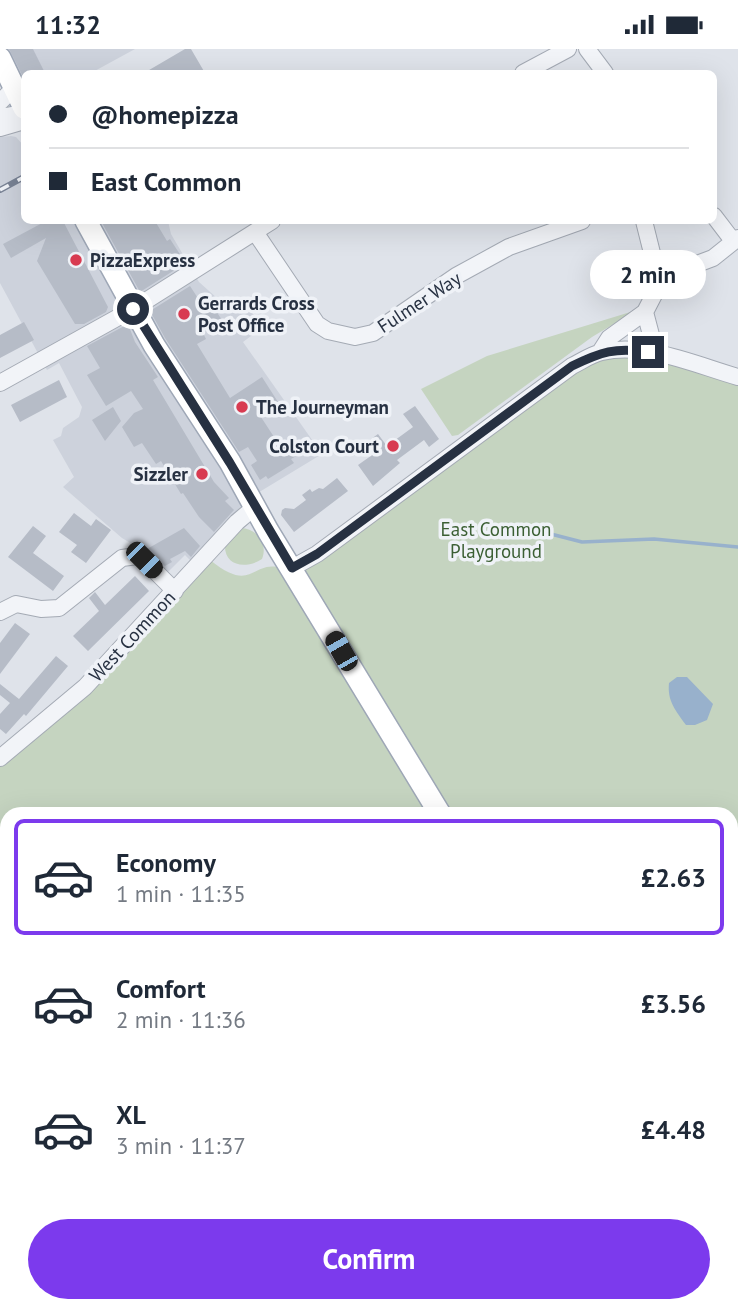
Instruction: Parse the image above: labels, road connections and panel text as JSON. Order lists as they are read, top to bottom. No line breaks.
{"streets":{"street":["Fulmer Way","West Common"]},"parks":["East Common Playground"],"places":["PizzaExpress","Gerrards Cross Post Office","The Journeyman","Colston Court","Sizzler"],"page":{"status":"11:32","banner":["@homepizza","East Common"],"bubble":"2 min","list":[{"name":"Economy","note":"1 min · 11:35","value":"£2.63"},{"name":"Comfort","note":"2 min · 11:36","value":"£3.56"},{"name":"XL","note":"3 min · 11:37","value":"£4.48"}],"buttons":"Confirm"}}
